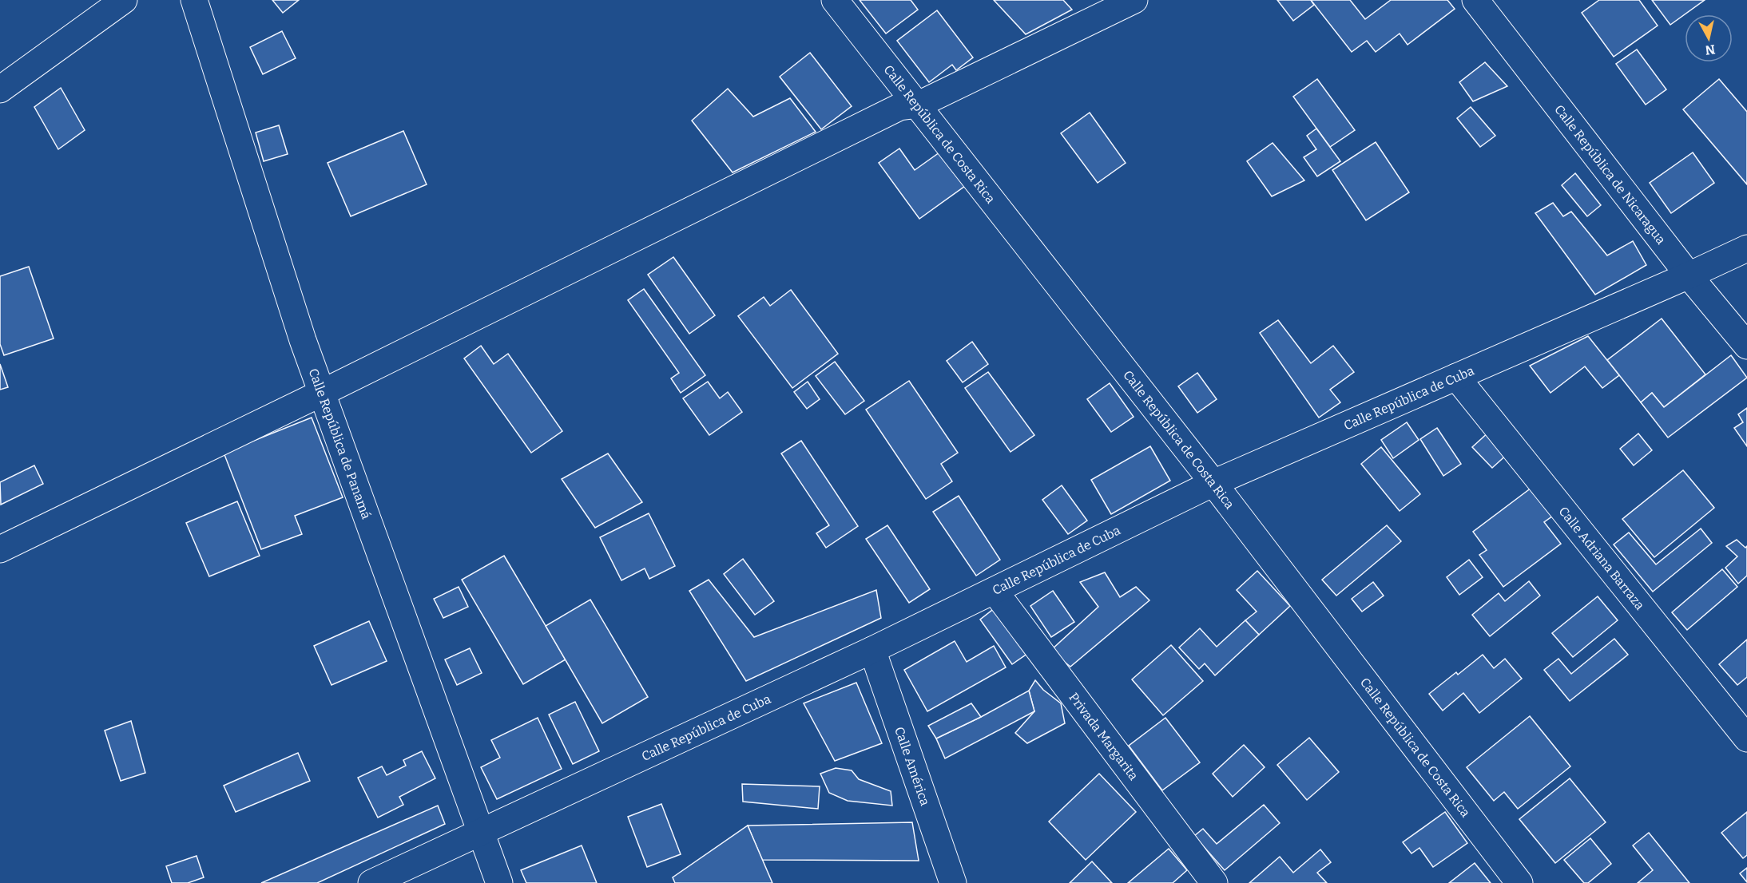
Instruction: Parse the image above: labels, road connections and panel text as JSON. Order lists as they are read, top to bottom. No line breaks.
{"streets":{"street":["Calle República de Costa Rica","Calle República de Nicaragua","Calle República de Cuba","Calle República de Panamá","Calle Adriana Barraza","Privada Margarita","Calle América"]},"crossings":[["Calle República de Costa Rica","Calle República de Cuba"],["Calle República de Nicaragua","Calle República de Cuba"],["Calle República de Cuba","Calle República de Panamá"],["Calle República de Cuba","Calle Adriana Barraza"],["Calle República de Cuba","Privada Margarita"],["Calle República de Cuba","Calle América"]],"north":"bottom"}
